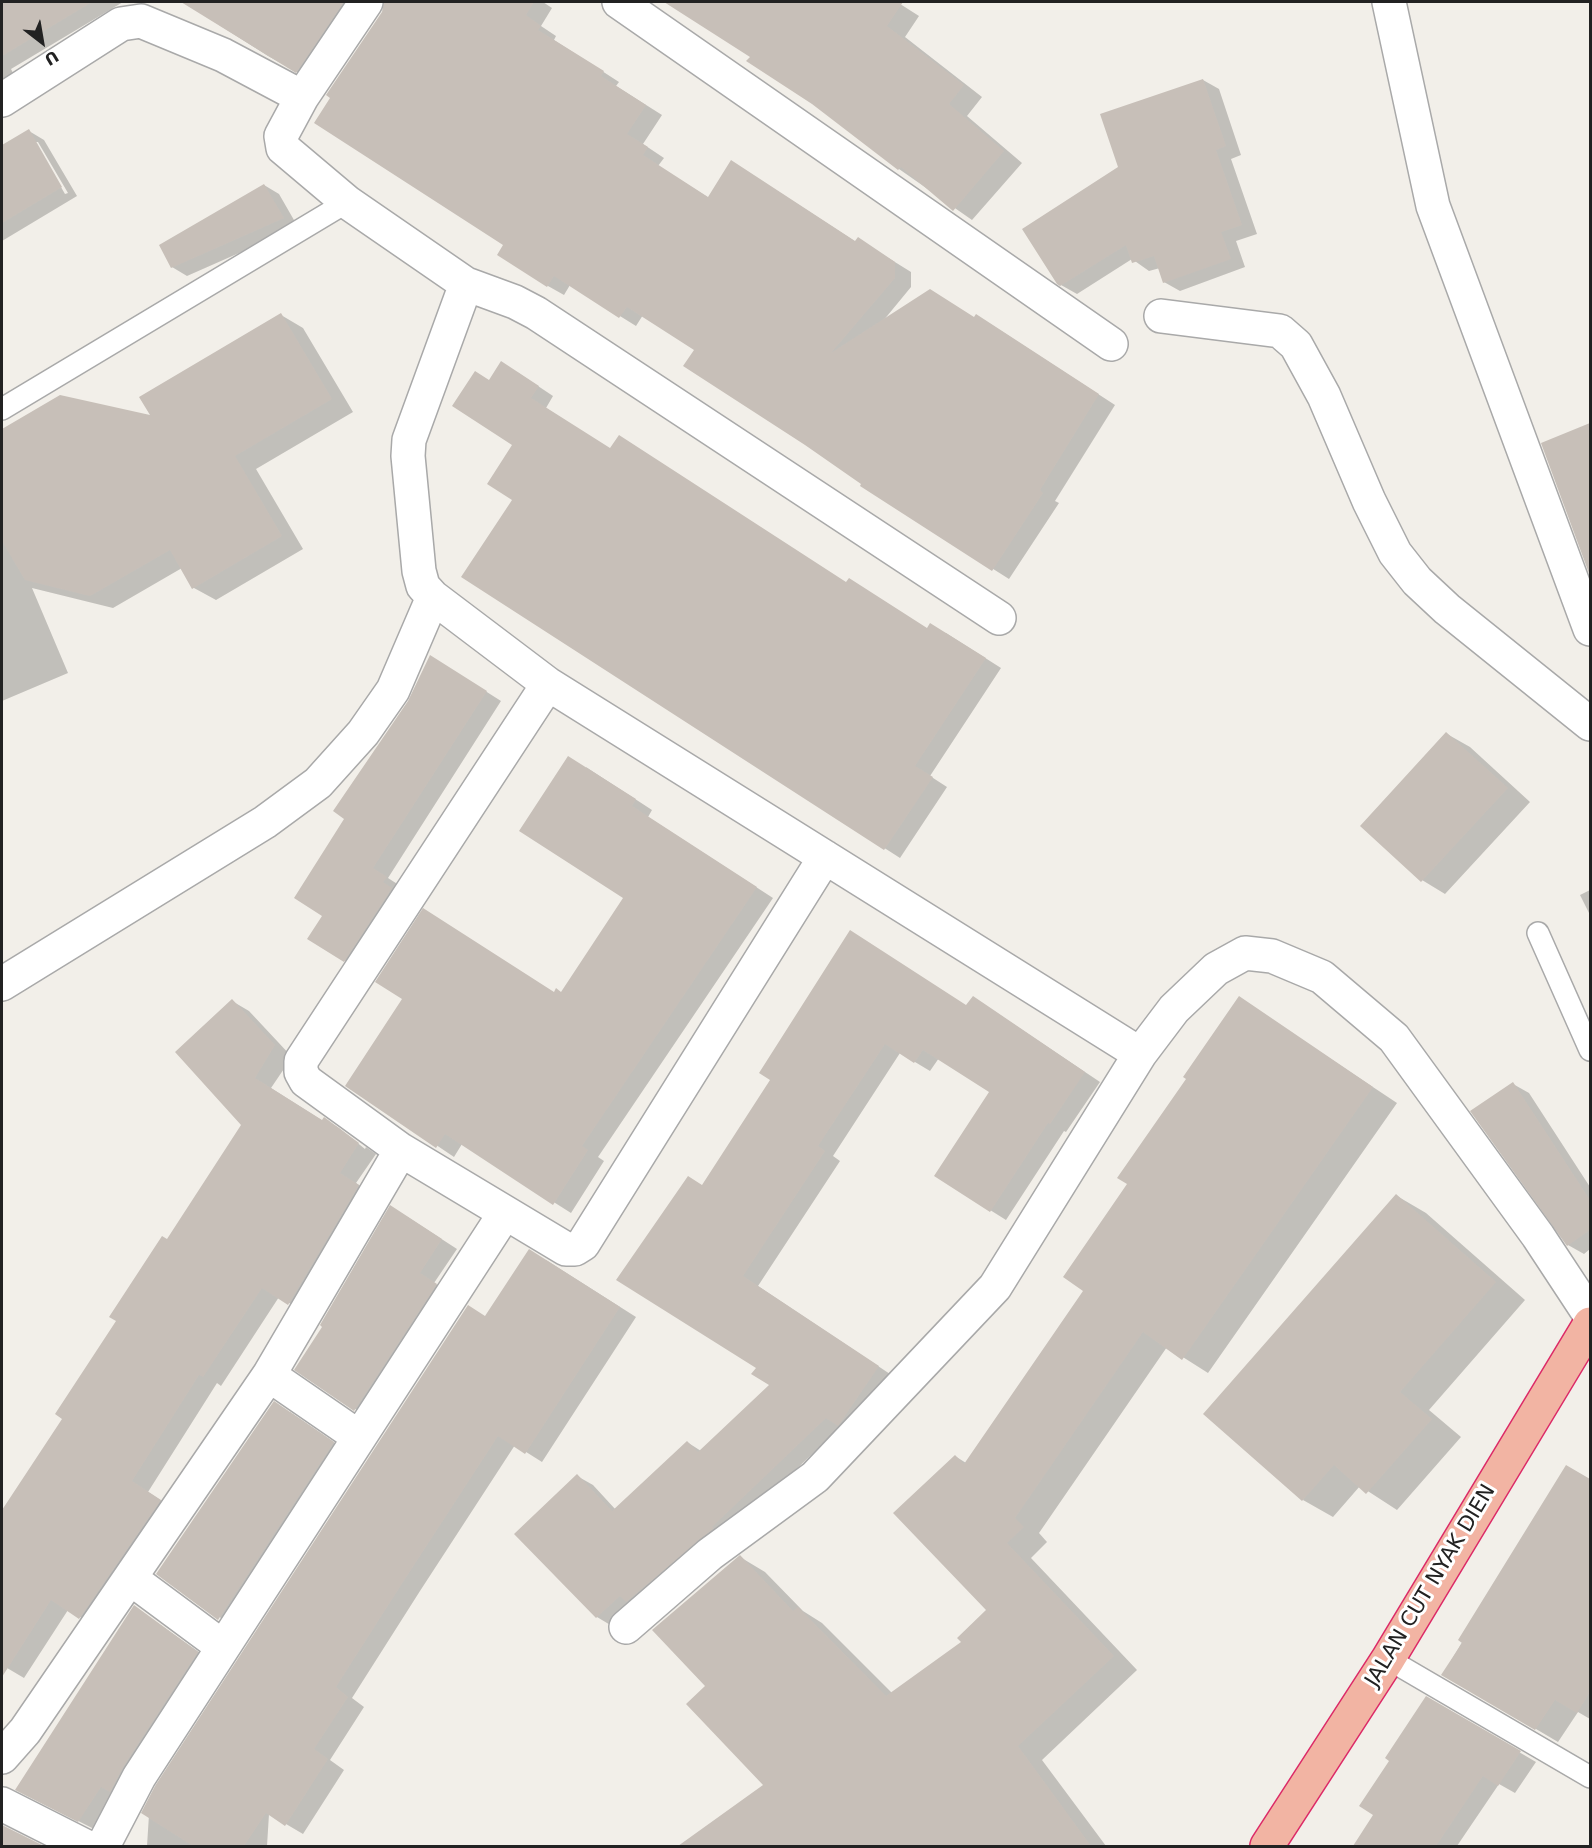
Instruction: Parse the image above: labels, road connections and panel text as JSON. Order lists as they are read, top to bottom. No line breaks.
{"streets":{"highway":["JALAN CUT NYAK DIEN"]},"north":"bottom right"}
